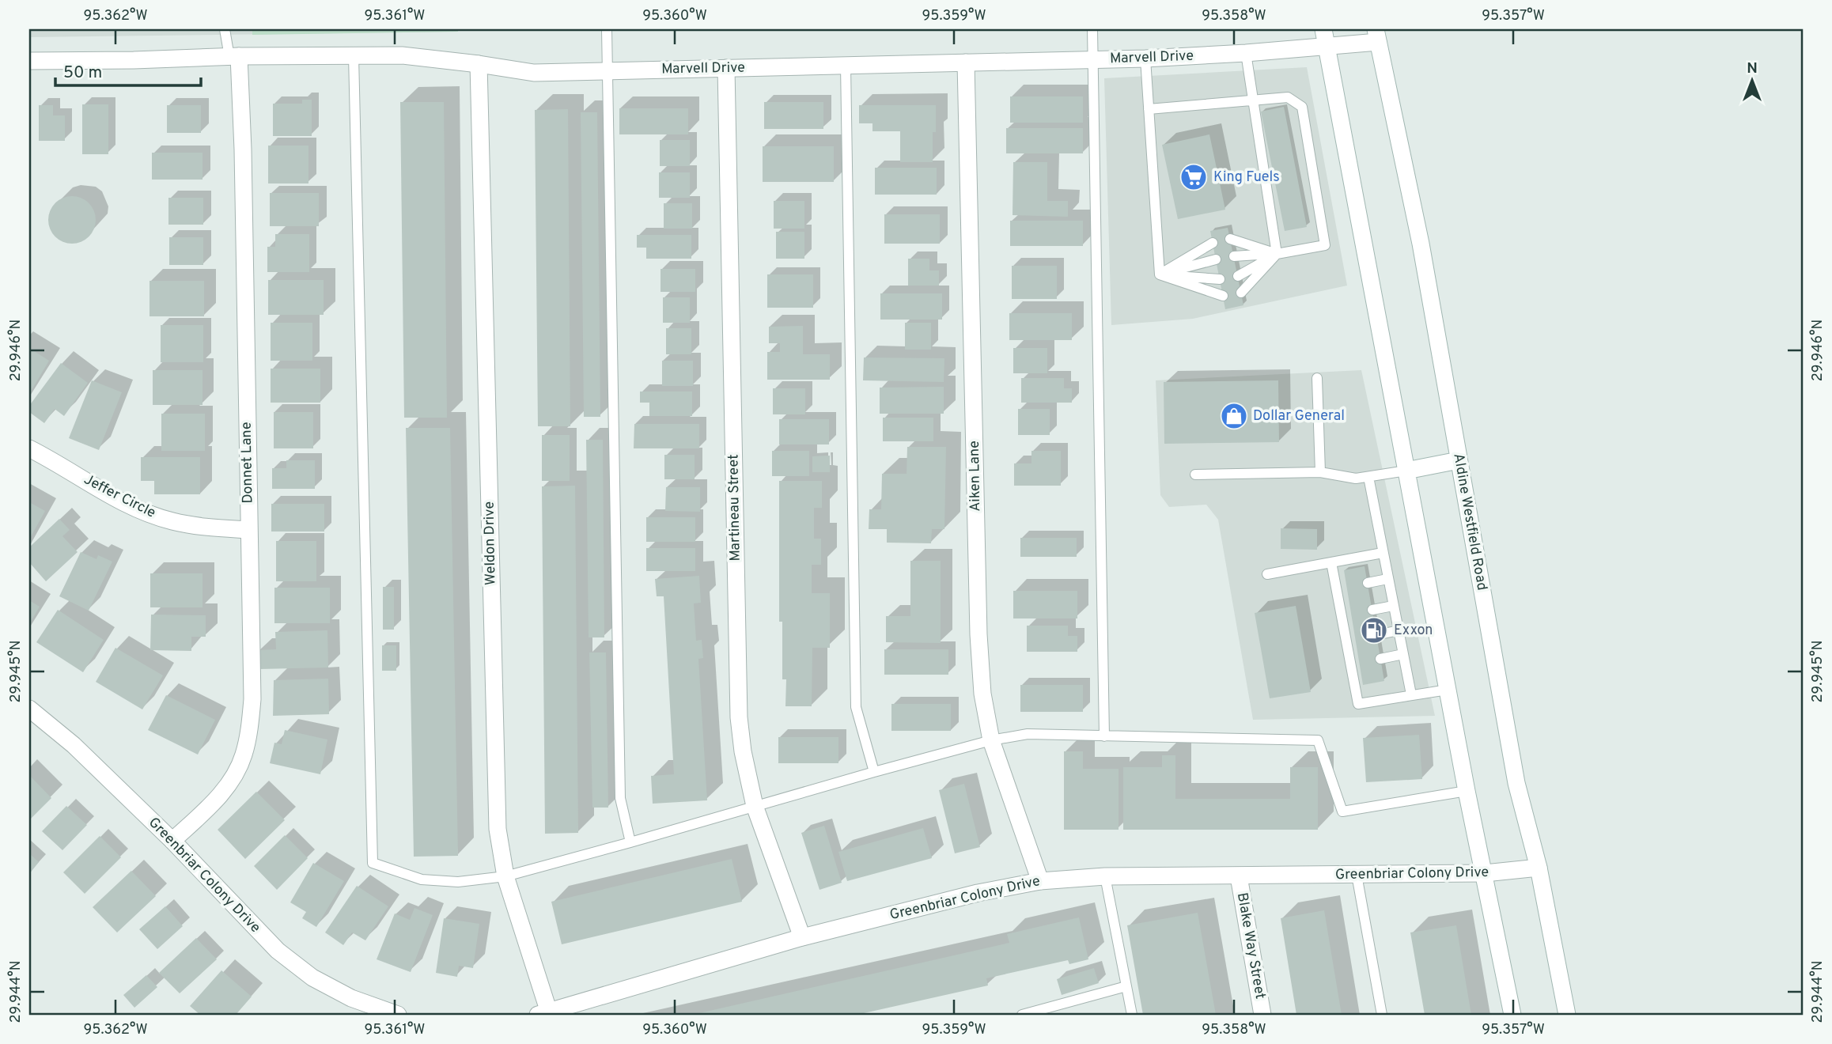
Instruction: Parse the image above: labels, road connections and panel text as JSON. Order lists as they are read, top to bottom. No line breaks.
{"streets":{"street":["Marvell Drive","Donnet Lane","Aiken Lane","Jeffer Circle","Martineau Street","Aldine Westfield Road","Weldon Drive","Greenbriar Colony Drive","Blake Way Street"]},"crossings":[["Marvell Drive","Donnet Lane"],["Marvell Drive","Aiken Lane"],["Marvell Drive","Martineau Street"],["Marvell Drive","Aldine Westfield Road"],["Marvell Drive","Weldon Drive"],["Donnet Lane","Jeffer Circle"],["Donnet Lane","Greenbriar Colony Drive"],["Aiken Lane","Greenbriar Colony Drive"],["Martineau Street","Greenbriar Colony Drive"],["Aldine Westfield Road","Greenbriar Colony Drive"],["Weldon Drive","Greenbriar Colony Drive"],["Greenbriar Colony Drive","Blake Way Street"]],"places":{"supermarket":["King Fuels"],"shop":["Dollar General"],"fuel station":["Exxon"]},"scale_bar":"50 m","north":"top","coordinates":["95.362°W","95.361°W","95.360°W","95.359°W","95.358°W","95.357°W","29.946°N","29.945°N","29.944°N"]}
